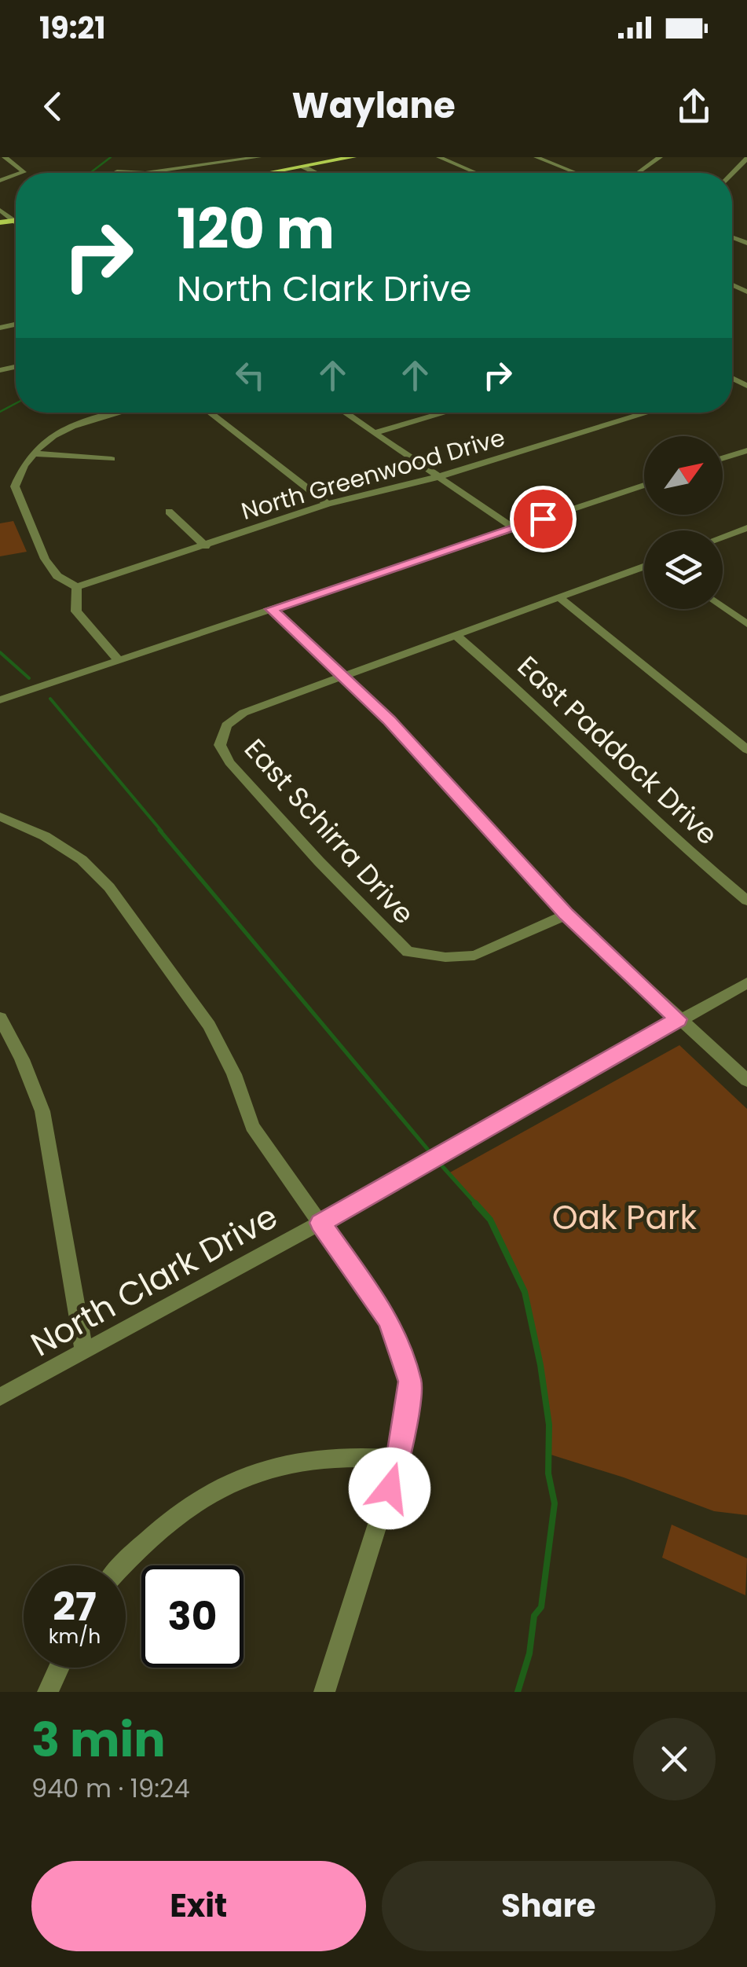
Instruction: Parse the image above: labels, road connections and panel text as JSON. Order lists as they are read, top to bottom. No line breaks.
{"streets":{"street":["North Greenwood Drive","East Paddock Drive","East Schirra Drive","North Clark Drive"]},"parks":["Oak Park"],"north":"top right","page":{"status":"19:21","header":"Waylane","turn":["120 m","North Clark Drive"],"speed":"27 km/h","limit":"30","heading":["3 min","940 m · 19:24"],"buttons":["Exit","Share"]}}
